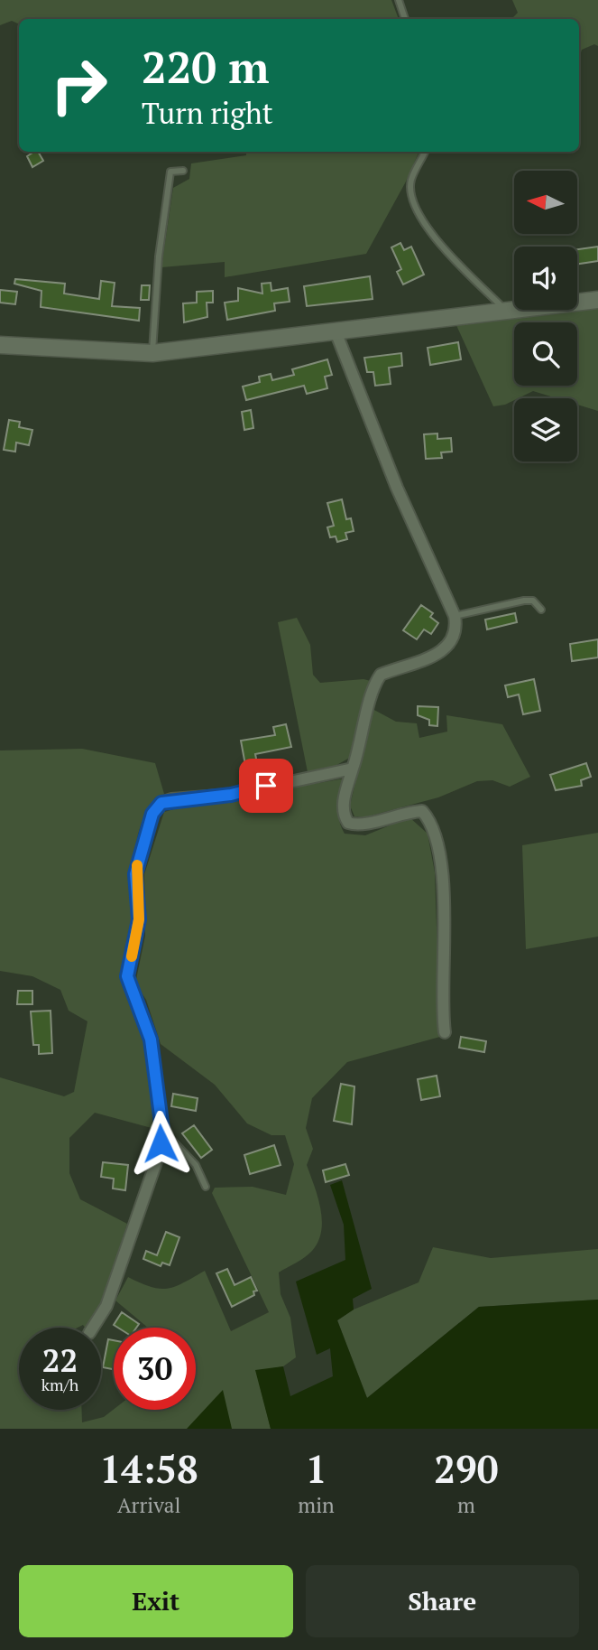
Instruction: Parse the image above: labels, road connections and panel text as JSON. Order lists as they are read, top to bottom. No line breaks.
{"north":"left","page":{"turn":["220 m","Turn right"],"speed":"22 km/h","limit":"30","eta":["14:58","Arrival","1","min","290","m"],"buttons":["Exit","Share"]}}
